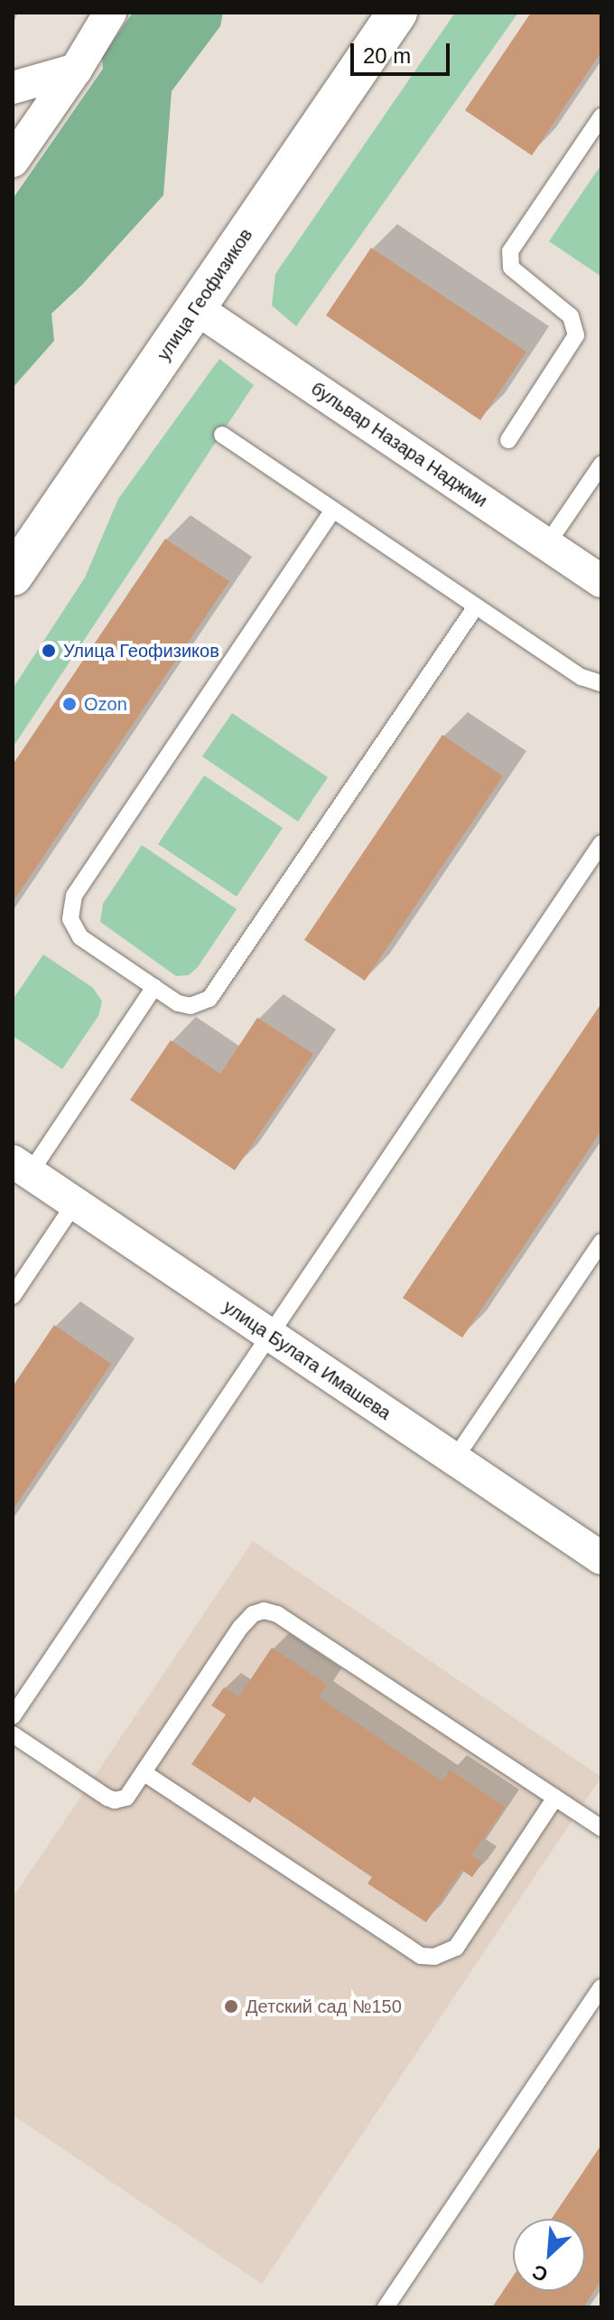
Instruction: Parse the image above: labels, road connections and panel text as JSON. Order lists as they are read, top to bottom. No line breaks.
{"streets":{"street":["улица Геофизиков","бульвар Назара Наджми","улица Булата Имашева"]},"crossings":[["улица Геофизиков","бульвар Назара Наджми"]],"places":["Улица Геофизиков","Ozon","Детский сад №150"],"scale_bar":"20 m","north":"bottom left"}
